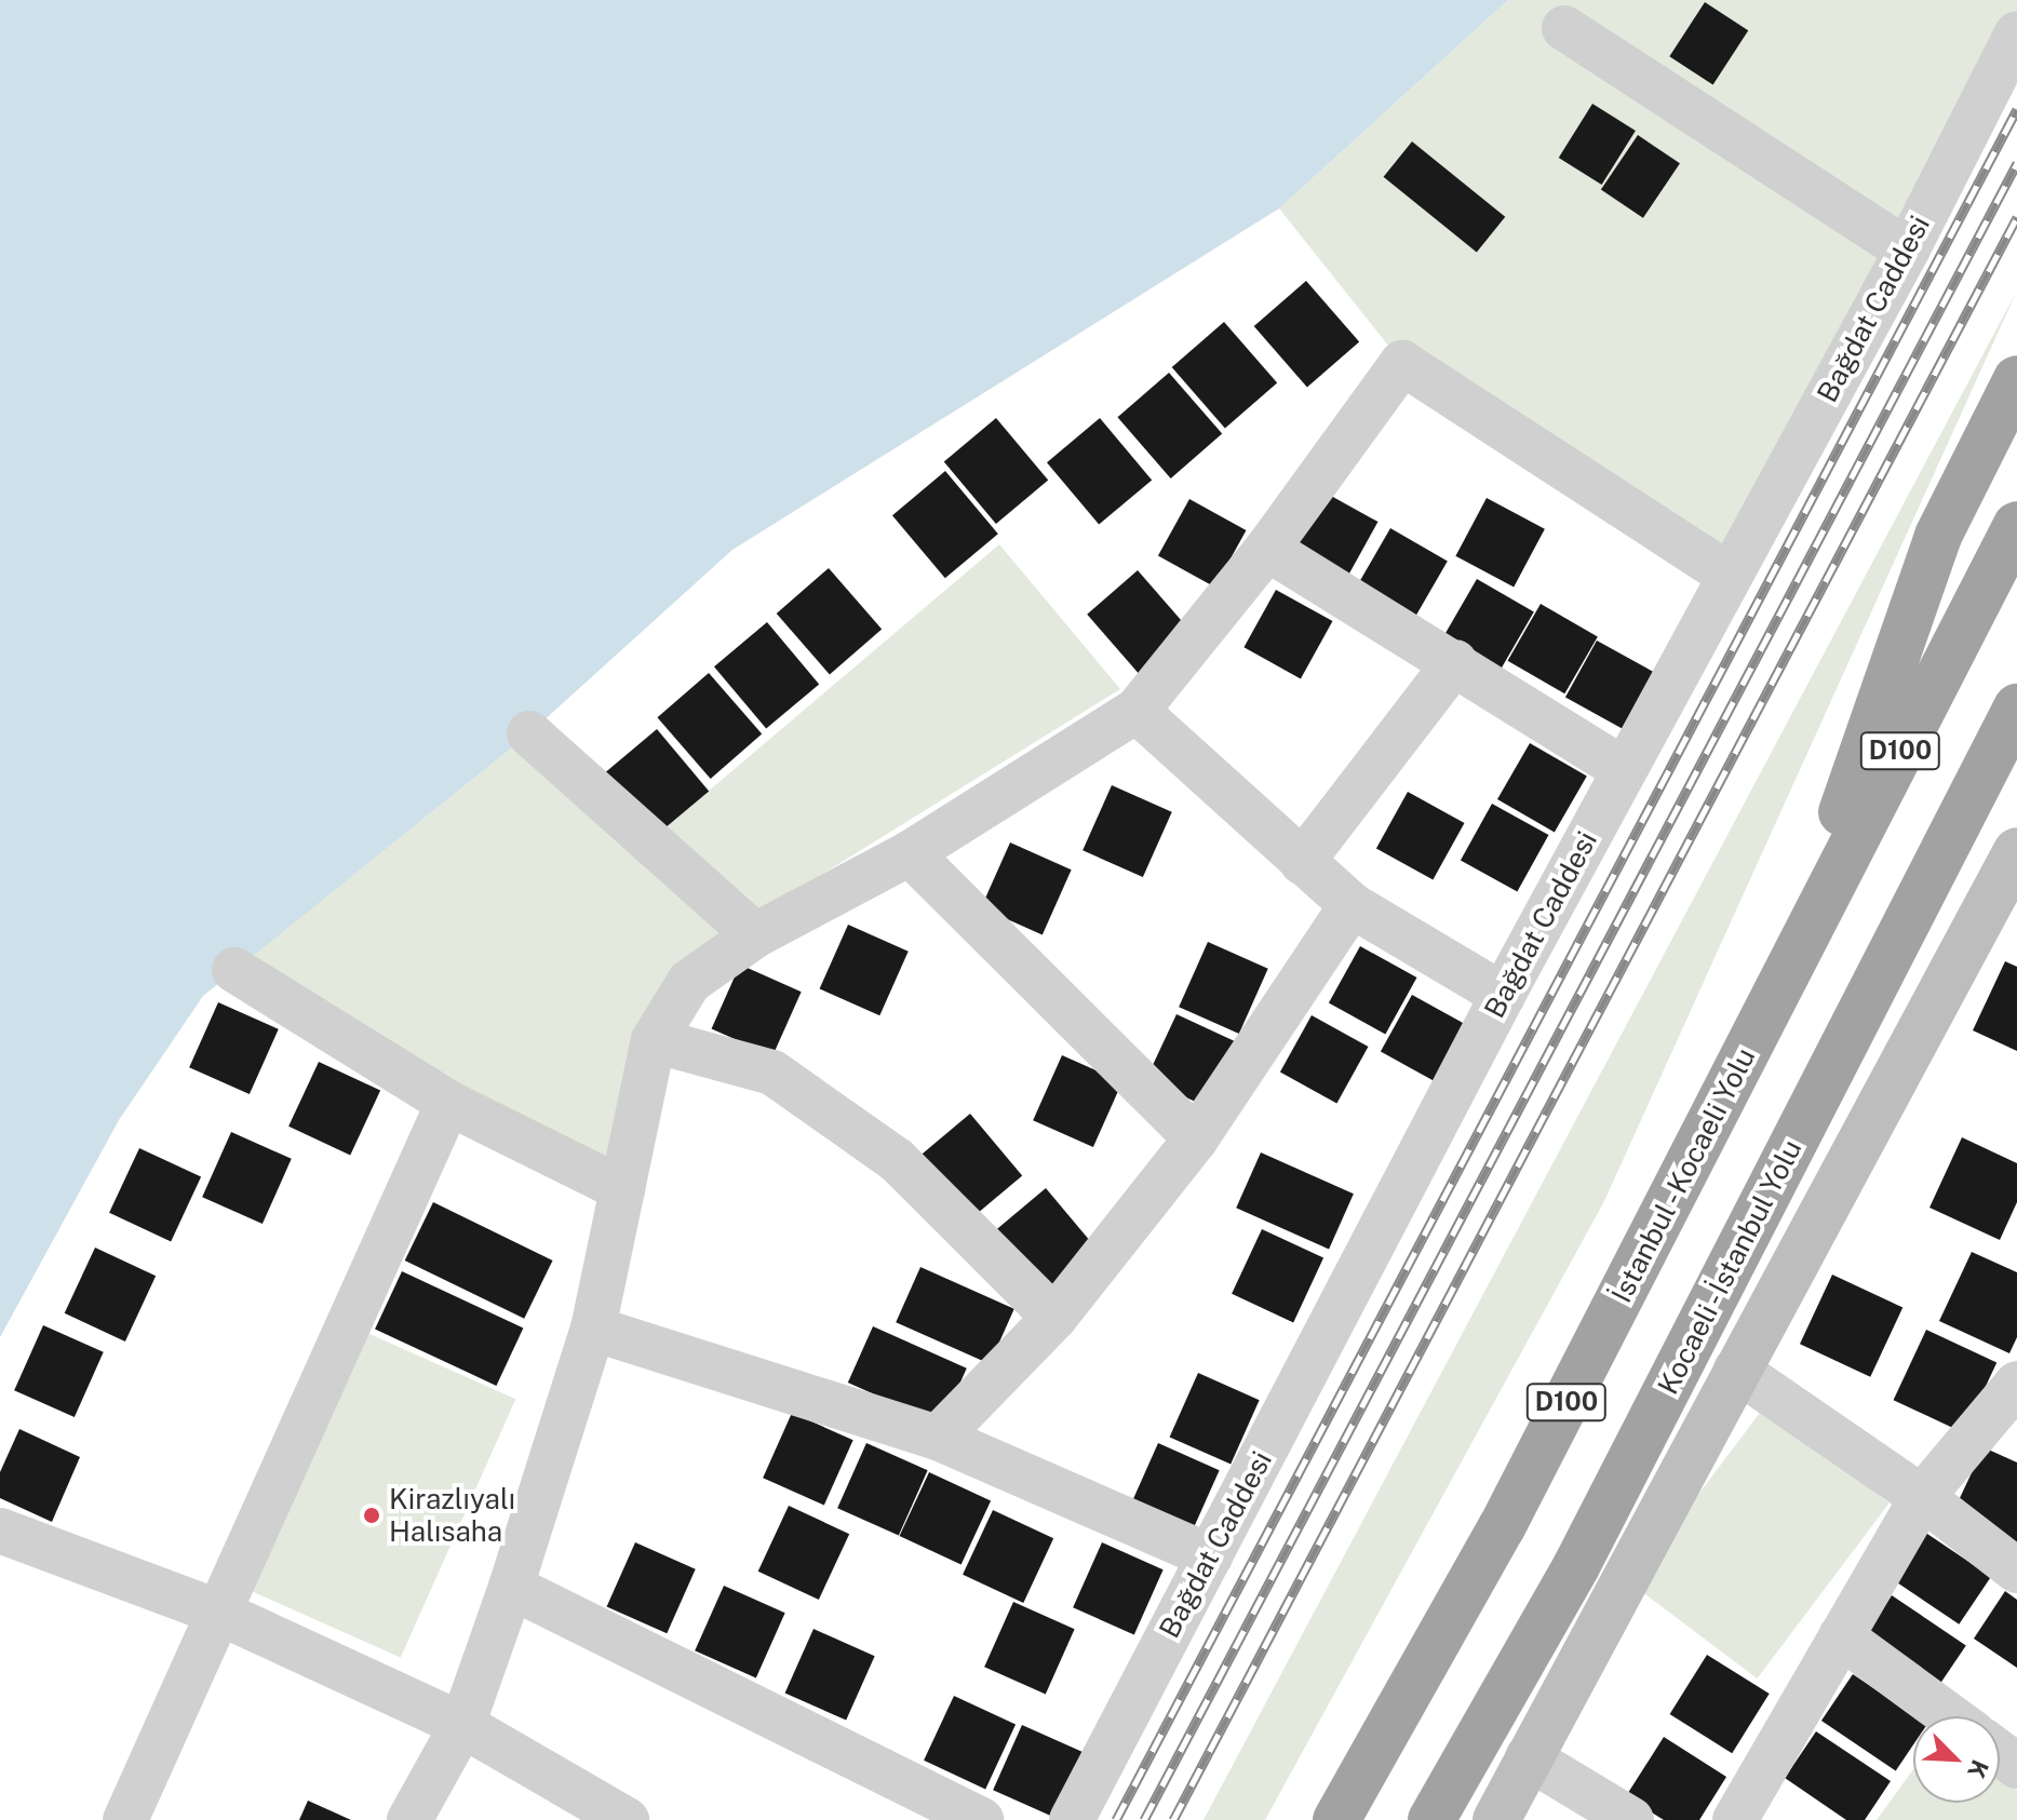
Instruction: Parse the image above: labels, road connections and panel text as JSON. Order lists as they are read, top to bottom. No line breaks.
{"streets":{"highway":["D100","İstanbul - Kocaeli Yolu","Kocaeli - İstanbul Yolu"],"street":["Bağdat Caddesi"]},"places":["Kirazlıyalı Halısaha"],"north":"bottom right"}
